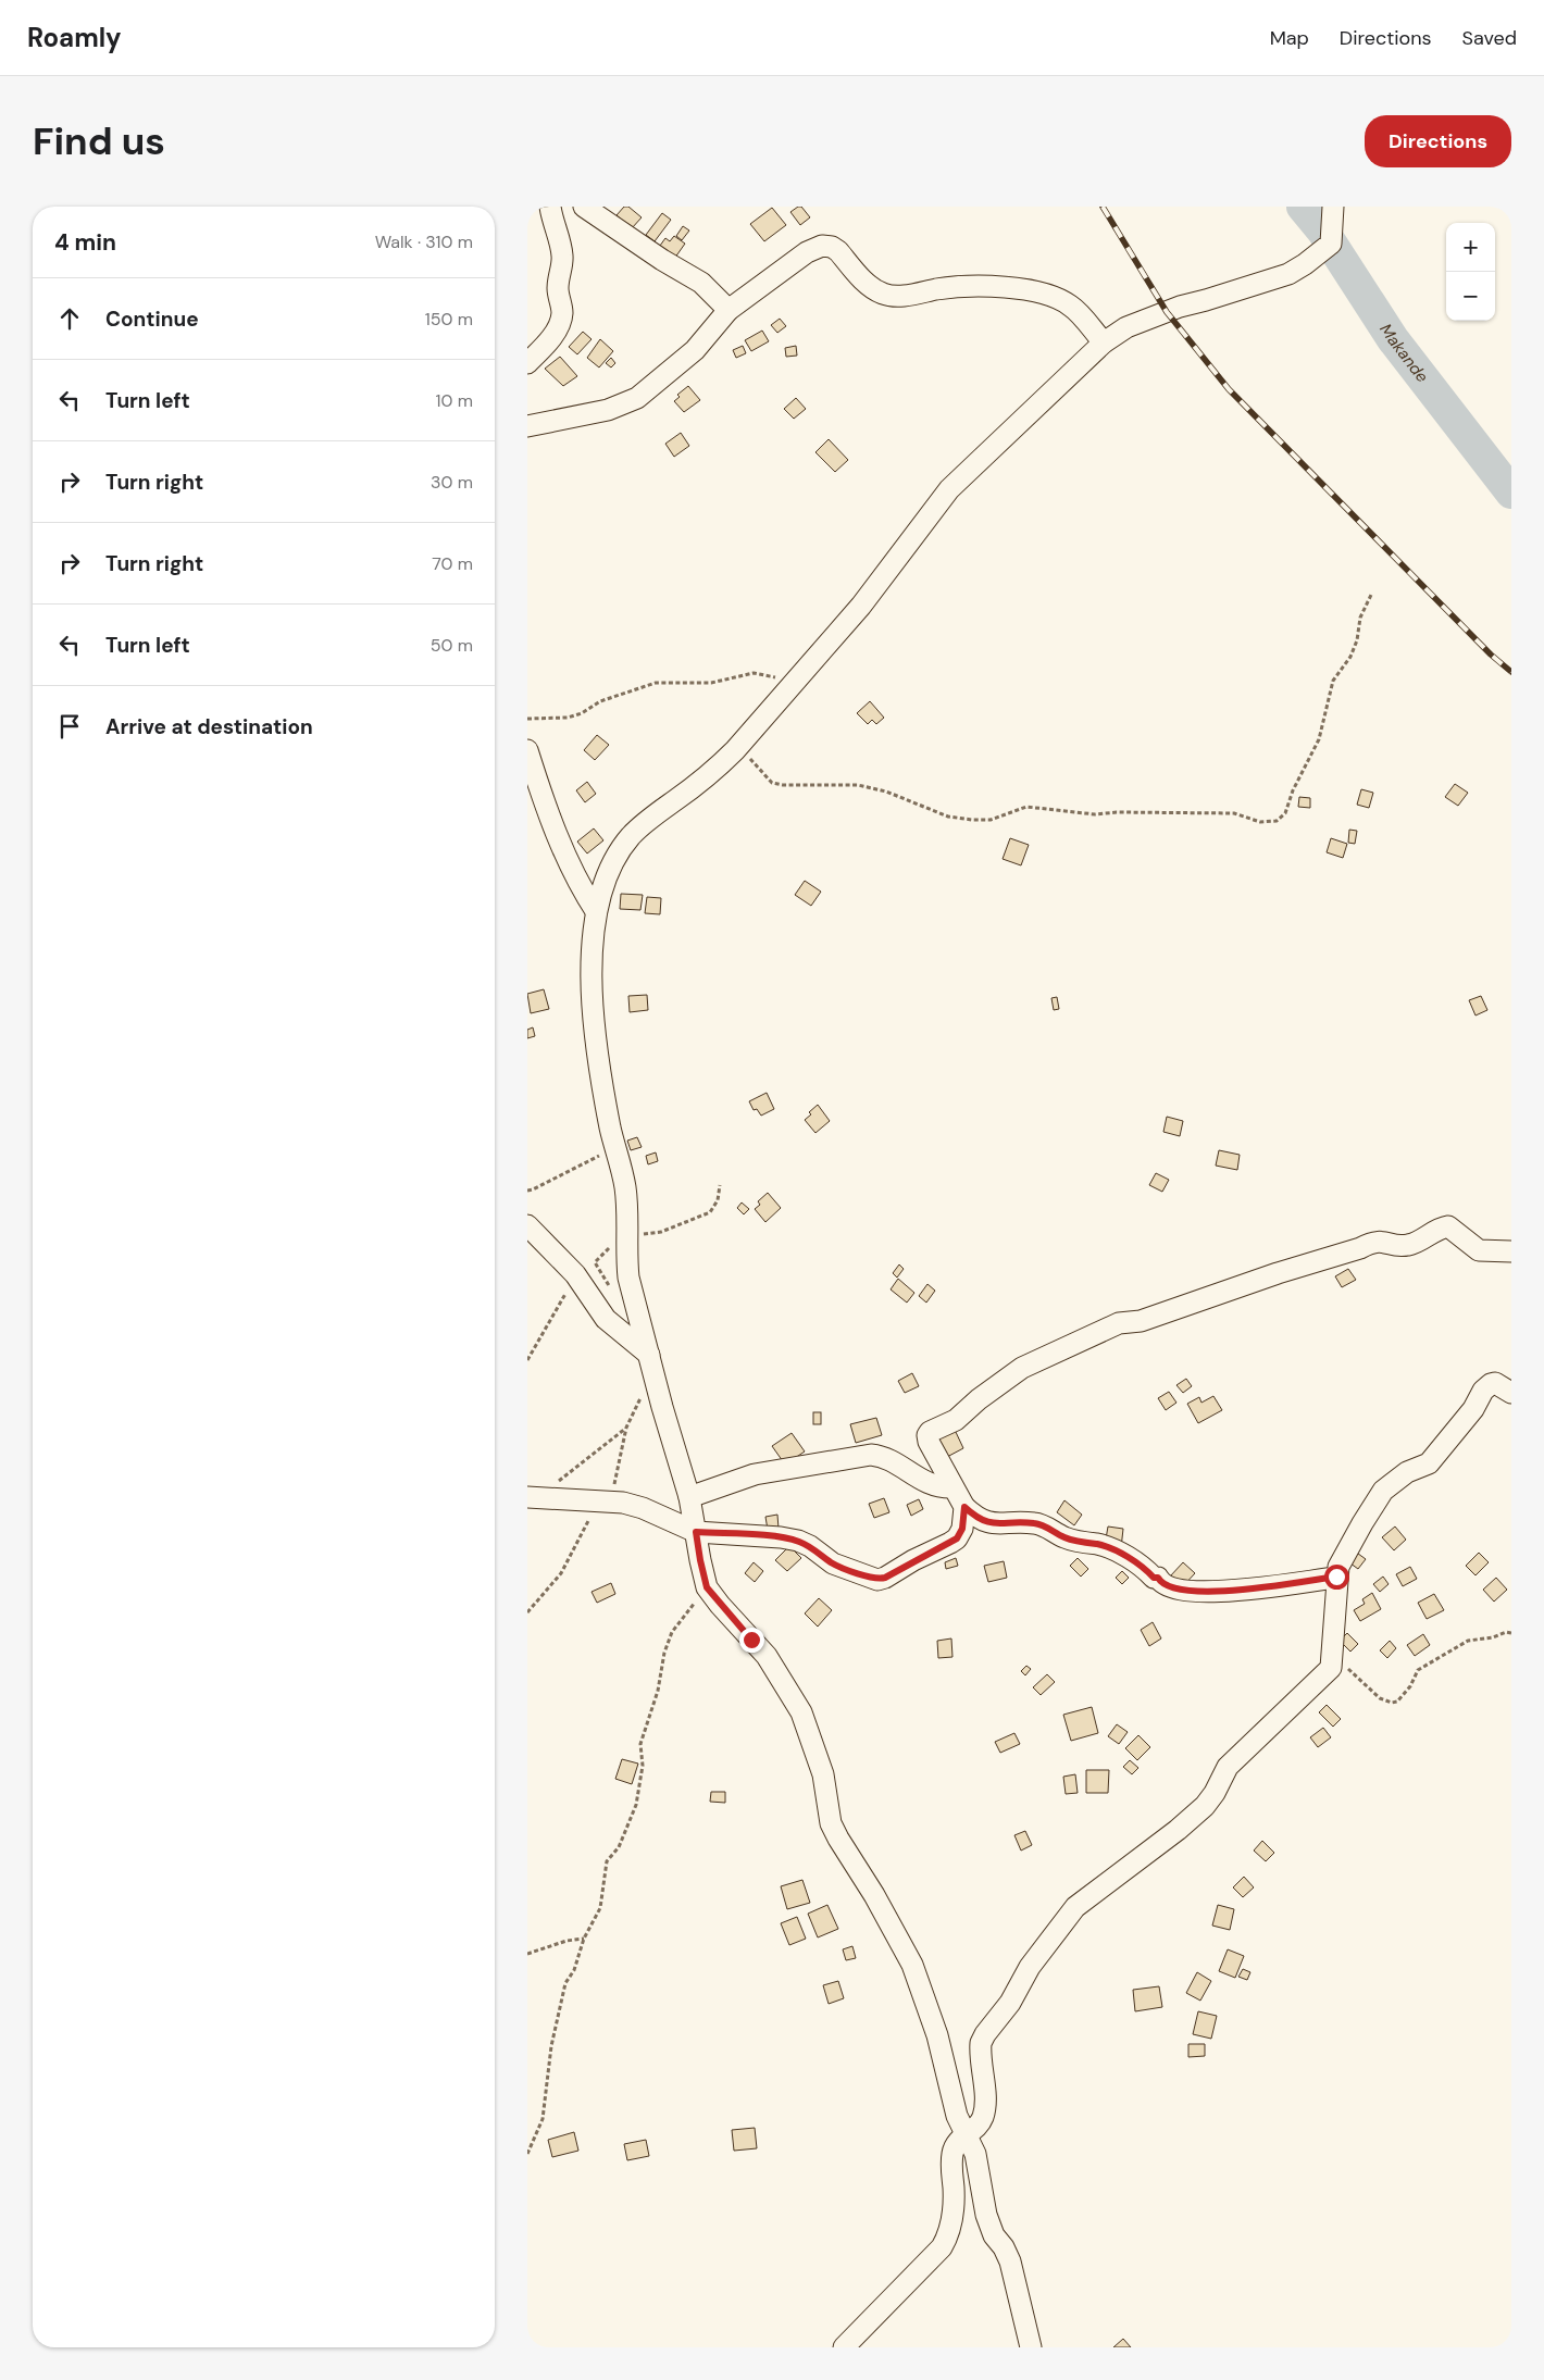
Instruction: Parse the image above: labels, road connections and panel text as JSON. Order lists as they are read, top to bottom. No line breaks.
{"water":["Makande"],"page":{"header":"Roamly","nav":["Map","Directions","Saved"],"buttons":"Directions","title":"Find us","heading":["4 min","Walk · 310 m"],"map_buttons":["+","−"],"list":[["Continue","150 m"],["Turn left","10 m"],["Turn right","30 m"],["Turn right","70 m"],["Turn left","50 m"],"Arrive at destination"]}}
